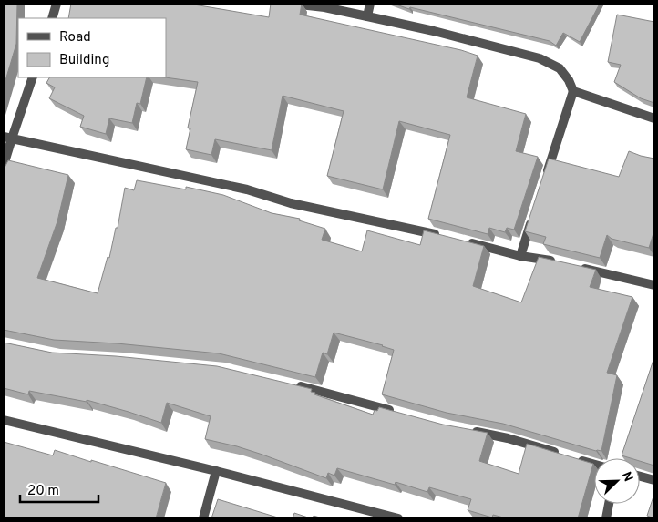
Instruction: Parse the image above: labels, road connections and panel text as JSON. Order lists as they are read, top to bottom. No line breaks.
{"legend":["Road","Building"],"scale_bar":"20 m","north":"top right"}
